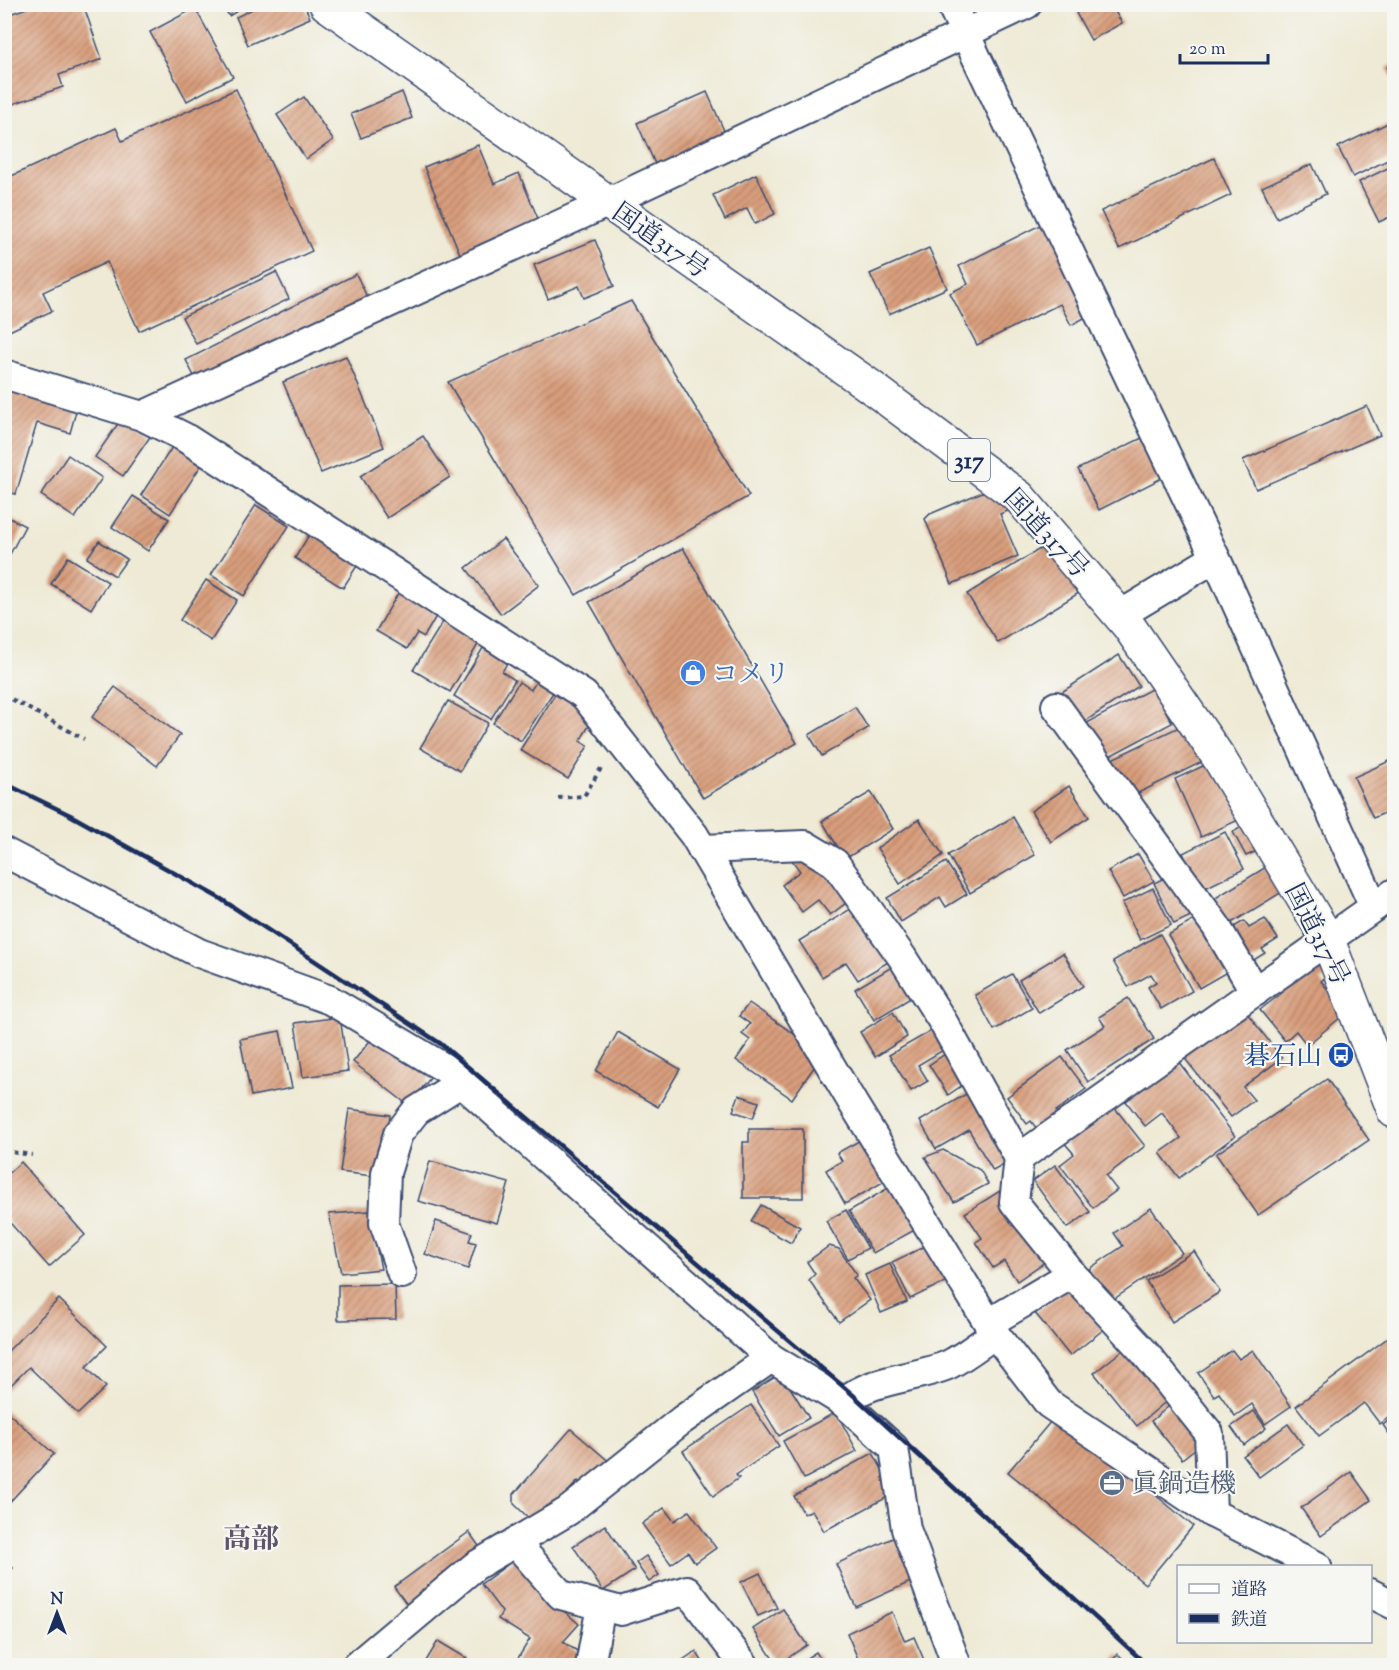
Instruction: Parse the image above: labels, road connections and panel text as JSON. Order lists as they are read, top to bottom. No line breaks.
{"streets":{"highway":["国道317号","317"]},"districts":["高部"],"places":{"shop":["コメリ"],"bus stop":["碁石山"],"office":["眞鍋造機"]},"legend":["道路","鉄道"],"scale_bar":"20 m","north":"top"}
